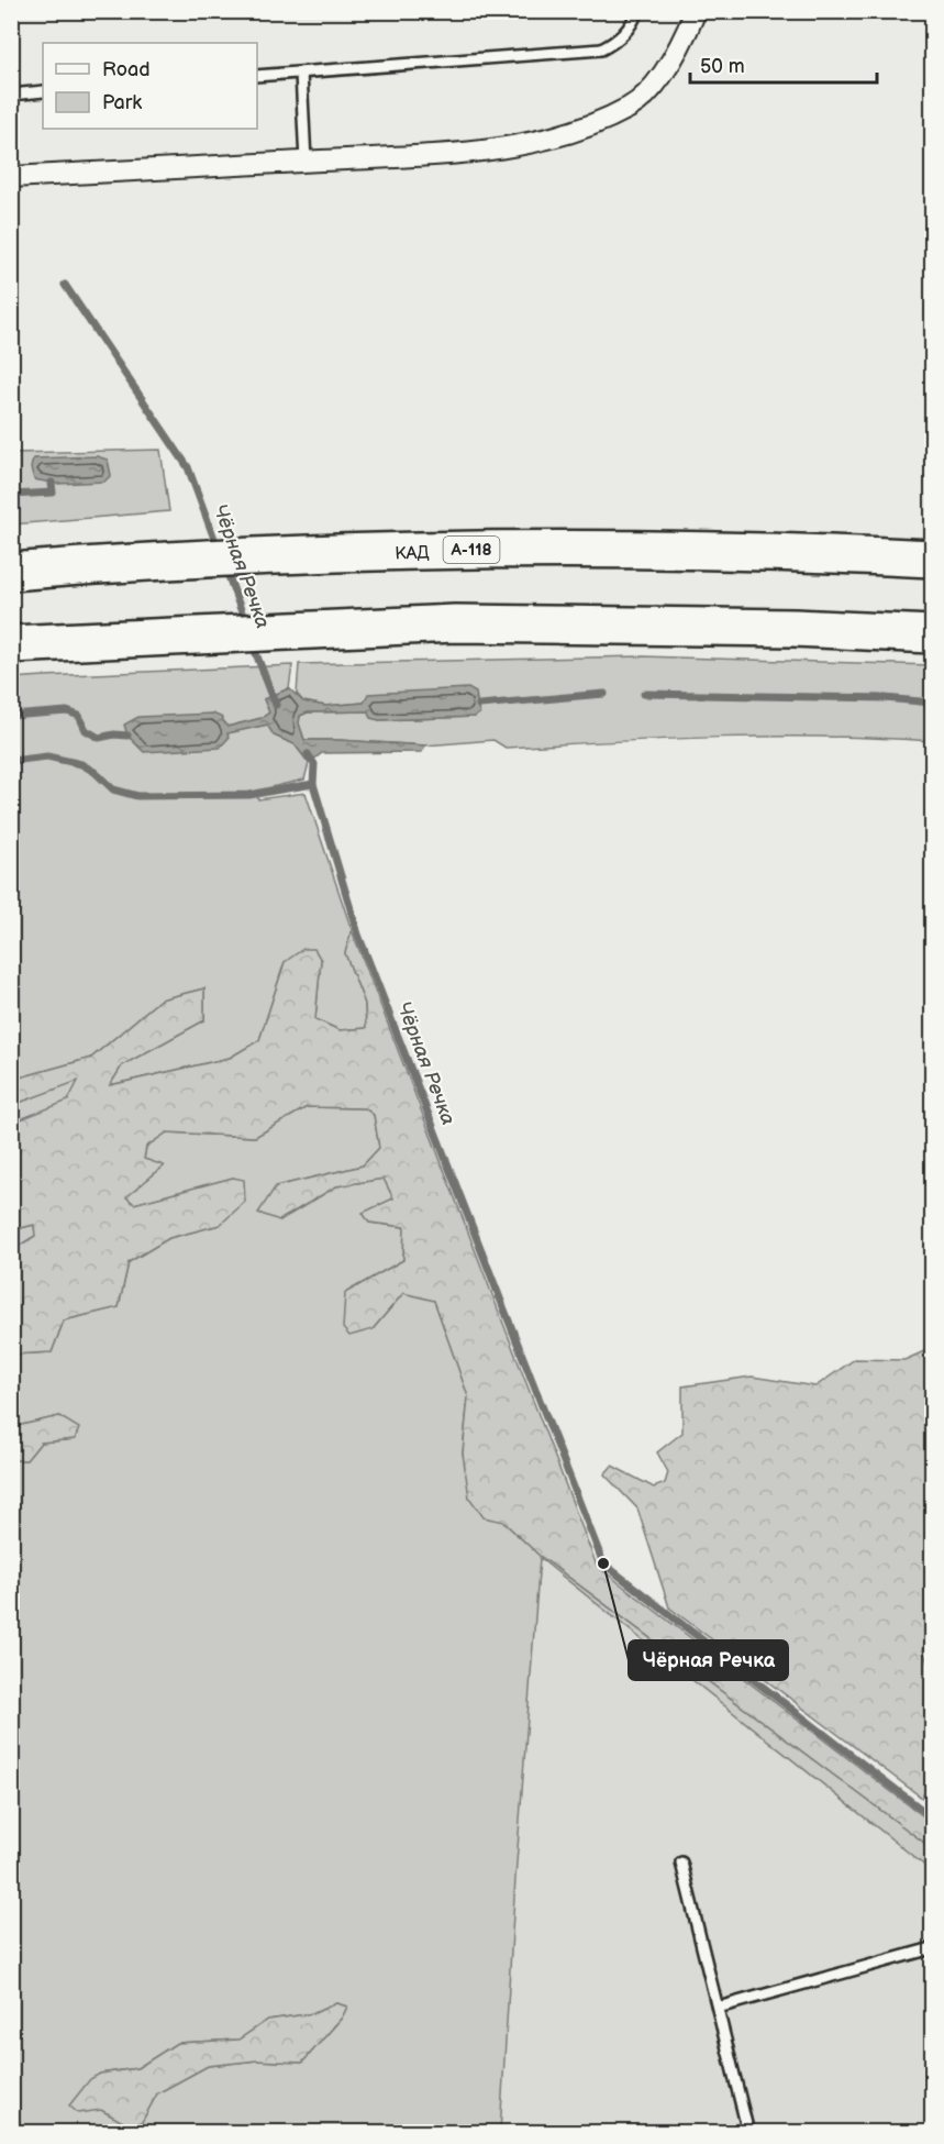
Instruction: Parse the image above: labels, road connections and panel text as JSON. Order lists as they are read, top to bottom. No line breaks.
{"streets":{"highway":["А-118","КАД"]},"water":["Чёрная Речка"],"places":["Чёрная Речка"],"legend":["Road","Park"],"scale_bar":"50 m"}
